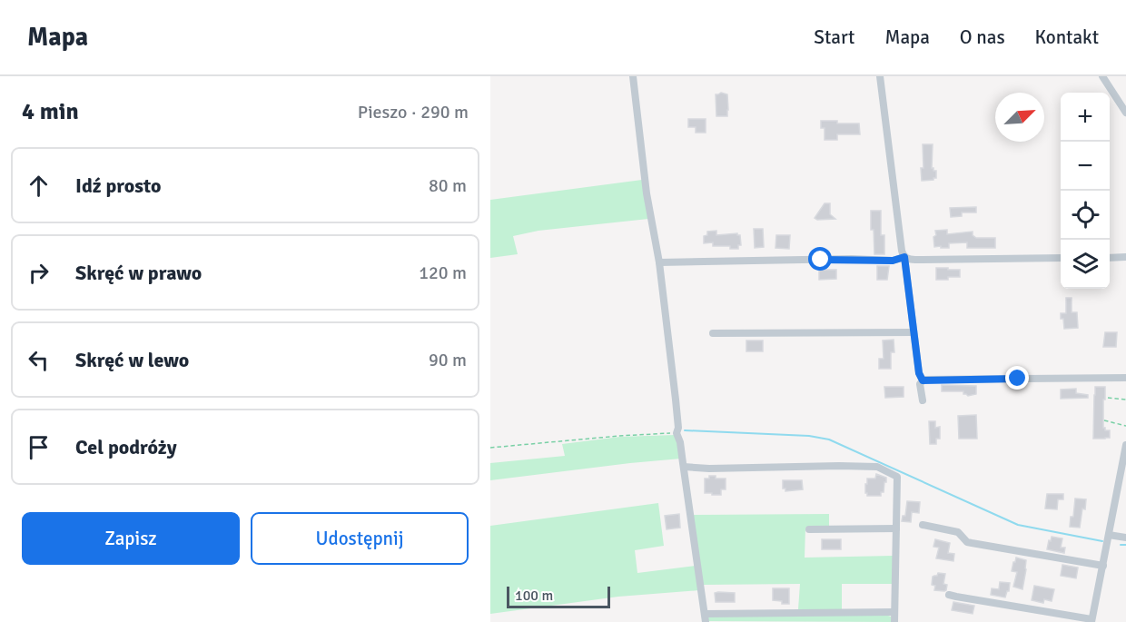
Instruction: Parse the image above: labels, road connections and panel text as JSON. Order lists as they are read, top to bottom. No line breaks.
{"scale_bar":"100 m","north":"top right","page":{"header":"Mapa","nav":["Start","Mapa","O nas","Kontakt"],"heading":["4 min","Pieszo · 290 m"],"map_buttons":["+","−"],"list":[["Idź prosto","80 m"],["Skręć w prawo","120 m"],["Skręć w lewo","90 m"],"Cel podróży"],"buttons":["Zapisz","Udostępnij"],"scale":"100 m"}}
